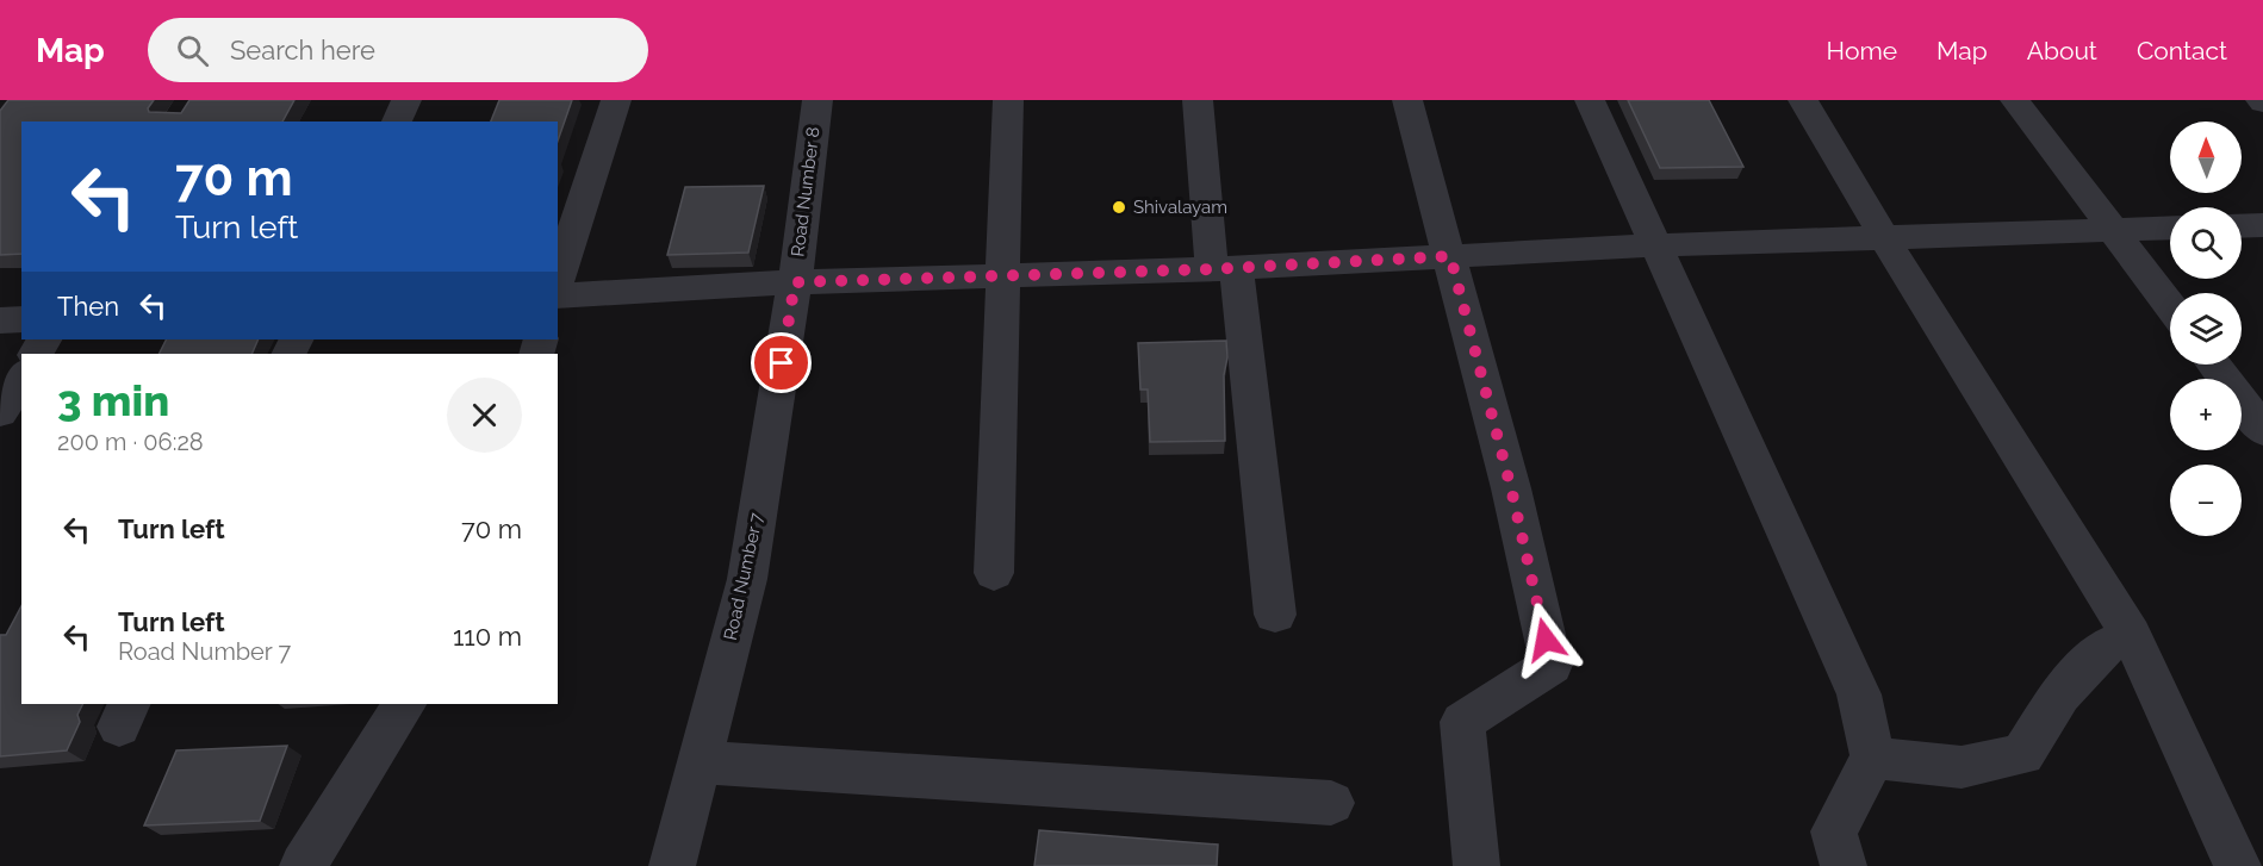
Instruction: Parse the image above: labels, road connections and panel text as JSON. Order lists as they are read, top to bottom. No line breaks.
{"streets":{"street":["Road Number 8","Road Number 7"]},"crossings":[["Road Number 8","Road Number 7"]],"places":["Shivalayam"],"north":"top","page":{"header":"Map","search":"Search here","nav":["Home","Map","About","Contact"],"map_buttons":["+","−"],"turn":["70 m","Turn left"],"then":"Then","heading":["3 min","200 m · 06:28"],"list":[{"name":"Turn left","value":"70 m"},{"name":"Turn left","note":"Road Number 7","value":"110 m"}]}}
